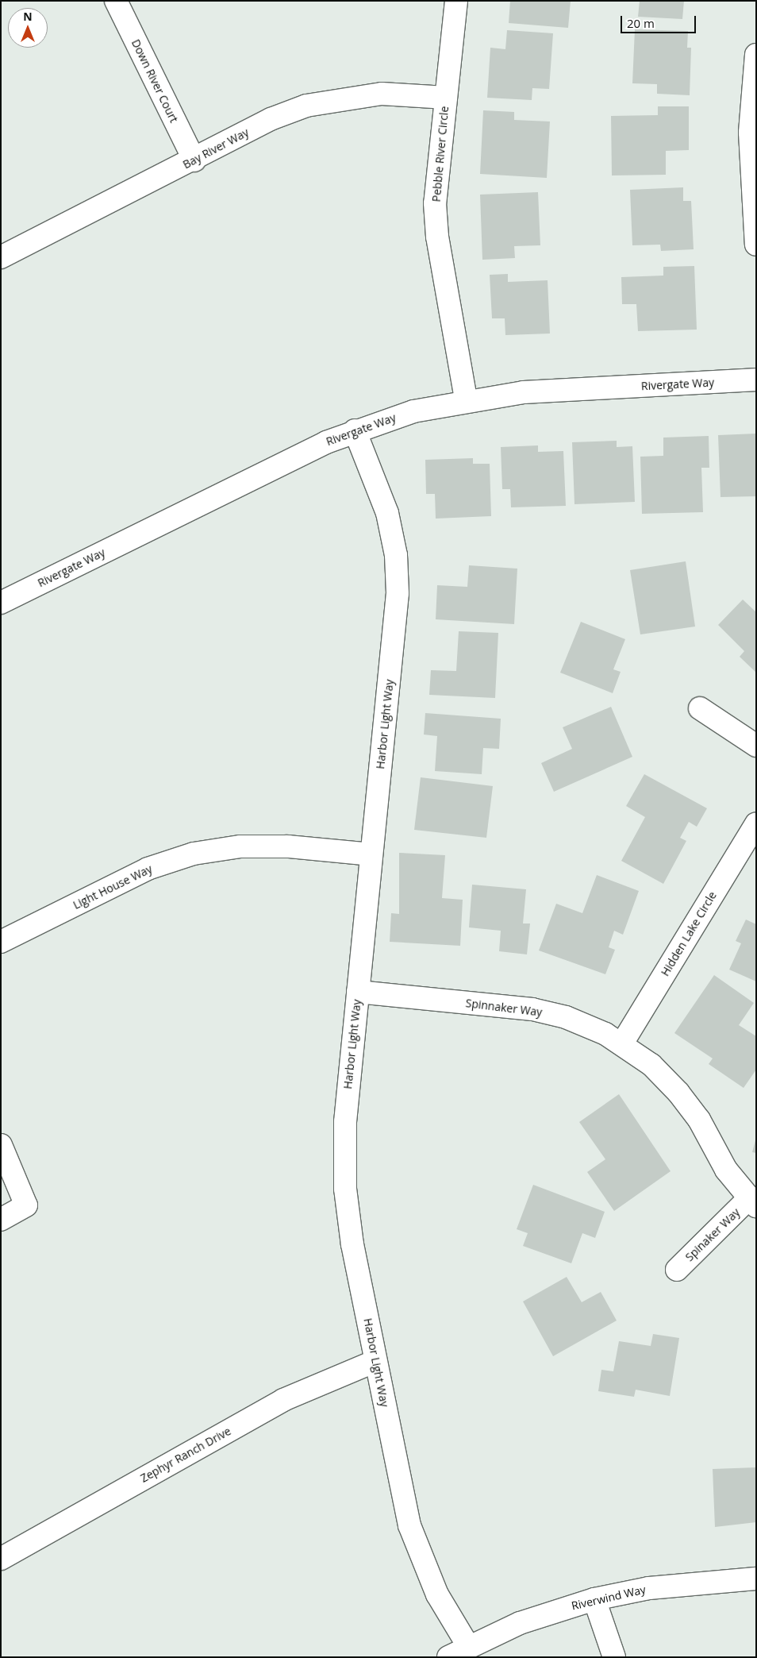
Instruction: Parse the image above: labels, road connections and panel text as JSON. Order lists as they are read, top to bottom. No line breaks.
{"streets":{"street":["Down River Court","Bay River Way","Pebble River Circle","Rivergate Way","Harbor Light Way","Light House Way","Hidden Lake Circle","Spinnaker Way","Spinaker Way","Zephyr Ranch Drive","Riverwind Way"]},"crossings":[["Down River Court","Bay River Way"],["Bay River Way","Pebble River Circle"],["Pebble River Circle","Rivergate Way"],["Rivergate Way","Harbor Light Way"],["Harbor Light Way","Light House Way"],["Harbor Light Way","Spinnaker Way"],["Harbor Light Way","Zephyr Ranch Drive"],["Harbor Light Way","Riverwind Way"],["Hidden Lake Circle","Spinnaker Way"],["Spinnaker Way","Spinaker Way"]],"scale_bar":"20 m","north":"top"}
